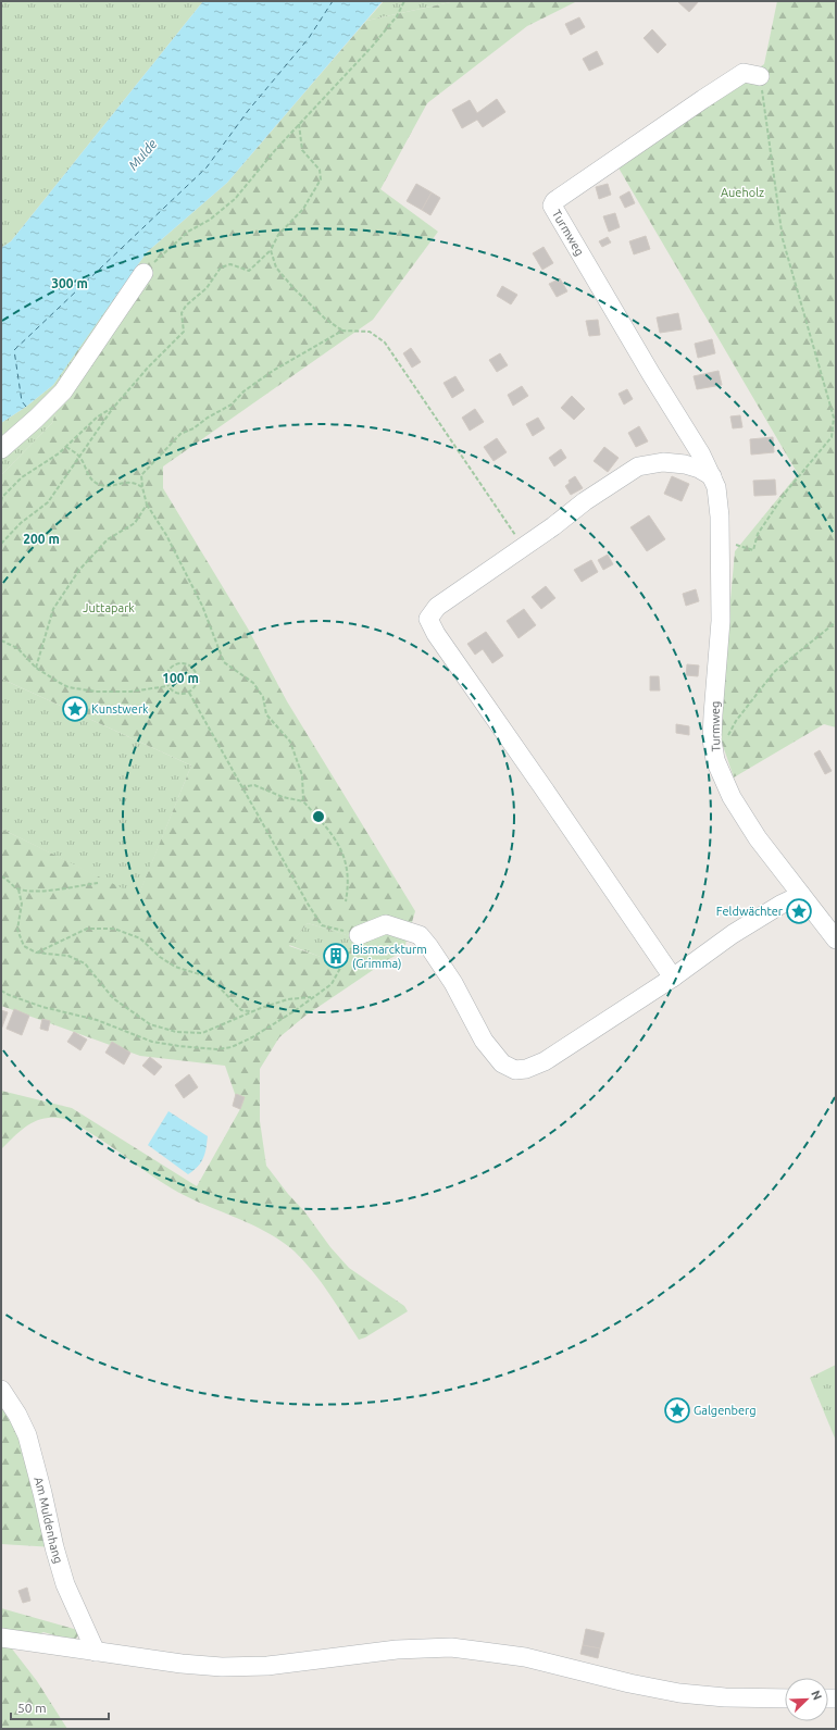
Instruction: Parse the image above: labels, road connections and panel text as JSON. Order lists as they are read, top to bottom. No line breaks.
{"streets":{"street":["Turmweg","Am Muldenhang"]},"water":["Mulde"],"parks":["Aueholz","Juttapark"],"places":{"place":["Kunstwerk","Feldwächter","Galgenberg"],"building":["Bismarckturm (Grimma)"]},"scale_bar":"50 m","north":"top right","rings":["300 m","200 m","100 m"]}
